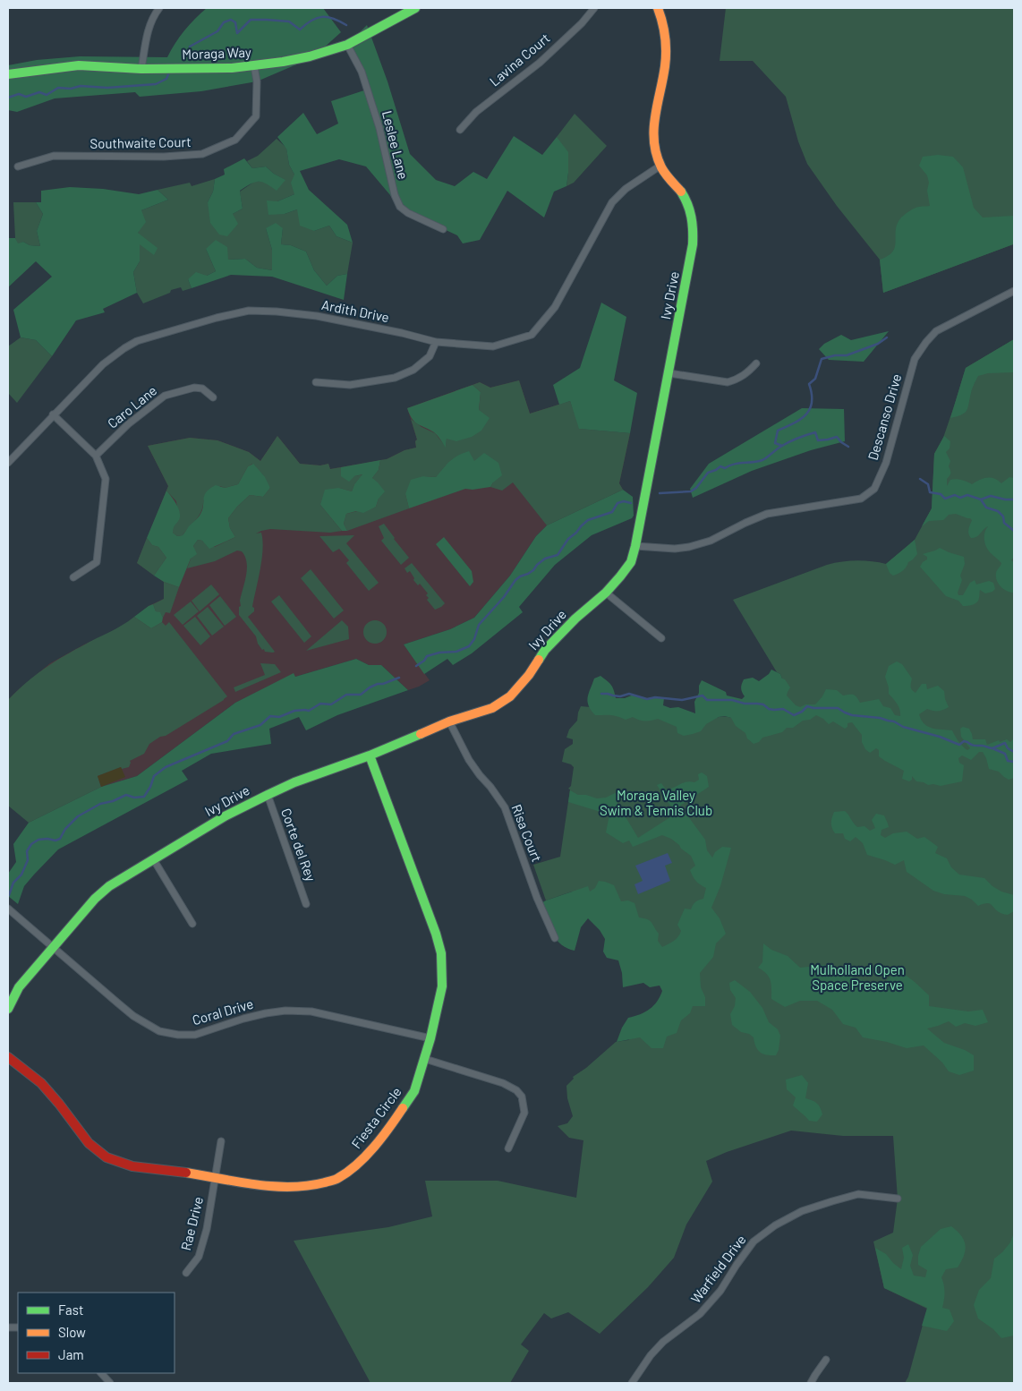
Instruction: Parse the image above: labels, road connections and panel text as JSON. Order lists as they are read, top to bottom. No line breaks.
{"streets":{"street":["Moraga Way","Lavina Court","Southwaite Court","Leslee Lane","Ivy Drive","Ardith Drive","Caro Lane","Descanso Drive","Risa Court","Corte del Rey","Coral Drive","Fiesta Circle","Rae Drive","Warfield Drive"]},"crossings":[["Moraga Way","Southwaite Court"],["Moraga Way","Leslee Lane"],["Ivy Drive","Ardith Drive"],["Ivy Drive","Descanso Drive"],["Ivy Drive","Risa Court"],["Ivy Drive","Corte del Rey"],["Ivy Drive","Coral Drive"],["Ivy Drive","Fiesta Circle"],["Coral Drive","Fiesta Circle"],["Fiesta Circle","Rae Drive"]],"parks":["Moraga Valley Swim & Tennis Club","Mulholland Open Space Preserve"],"legend":["Fast","Slow","Jam"]}
